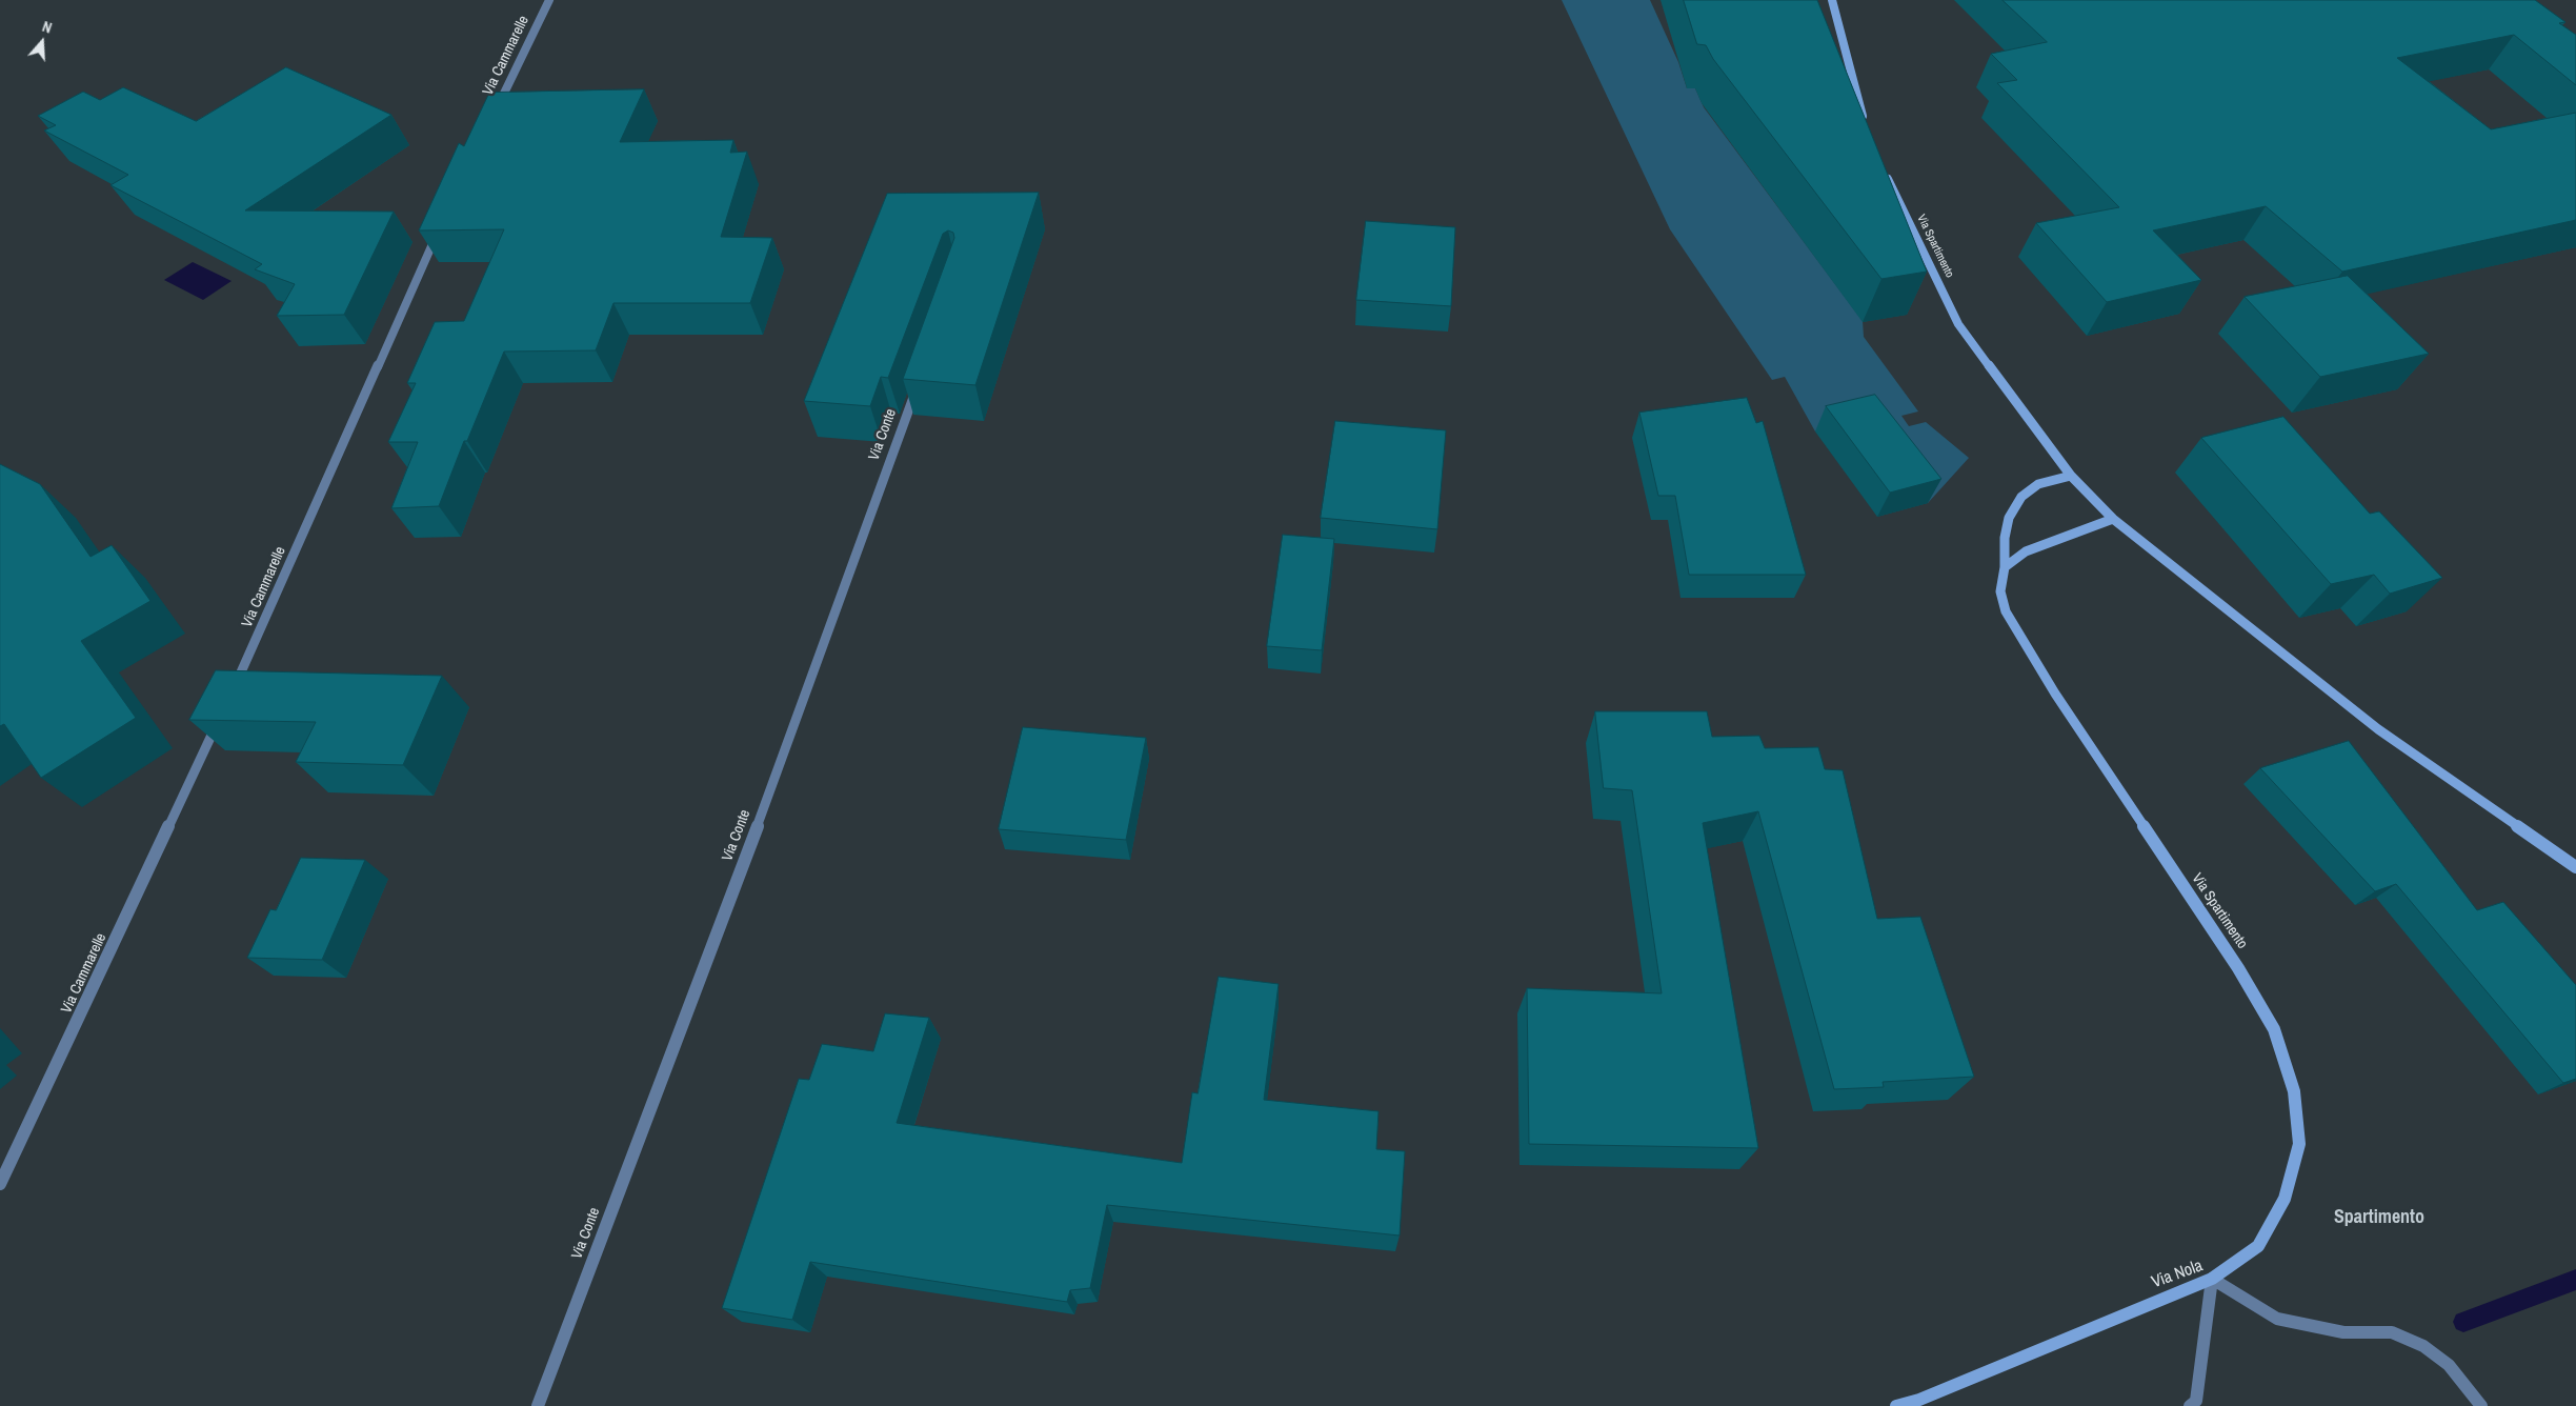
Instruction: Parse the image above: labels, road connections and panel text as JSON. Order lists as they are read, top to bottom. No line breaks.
{"streets":{"street":["Via Cammarelle","Via Spartimento","Via Conte","Via Nola"]},"crossings":[["Via Spartimento","Via Nola"]],"districts":["Spartimento"],"north":"top"}
